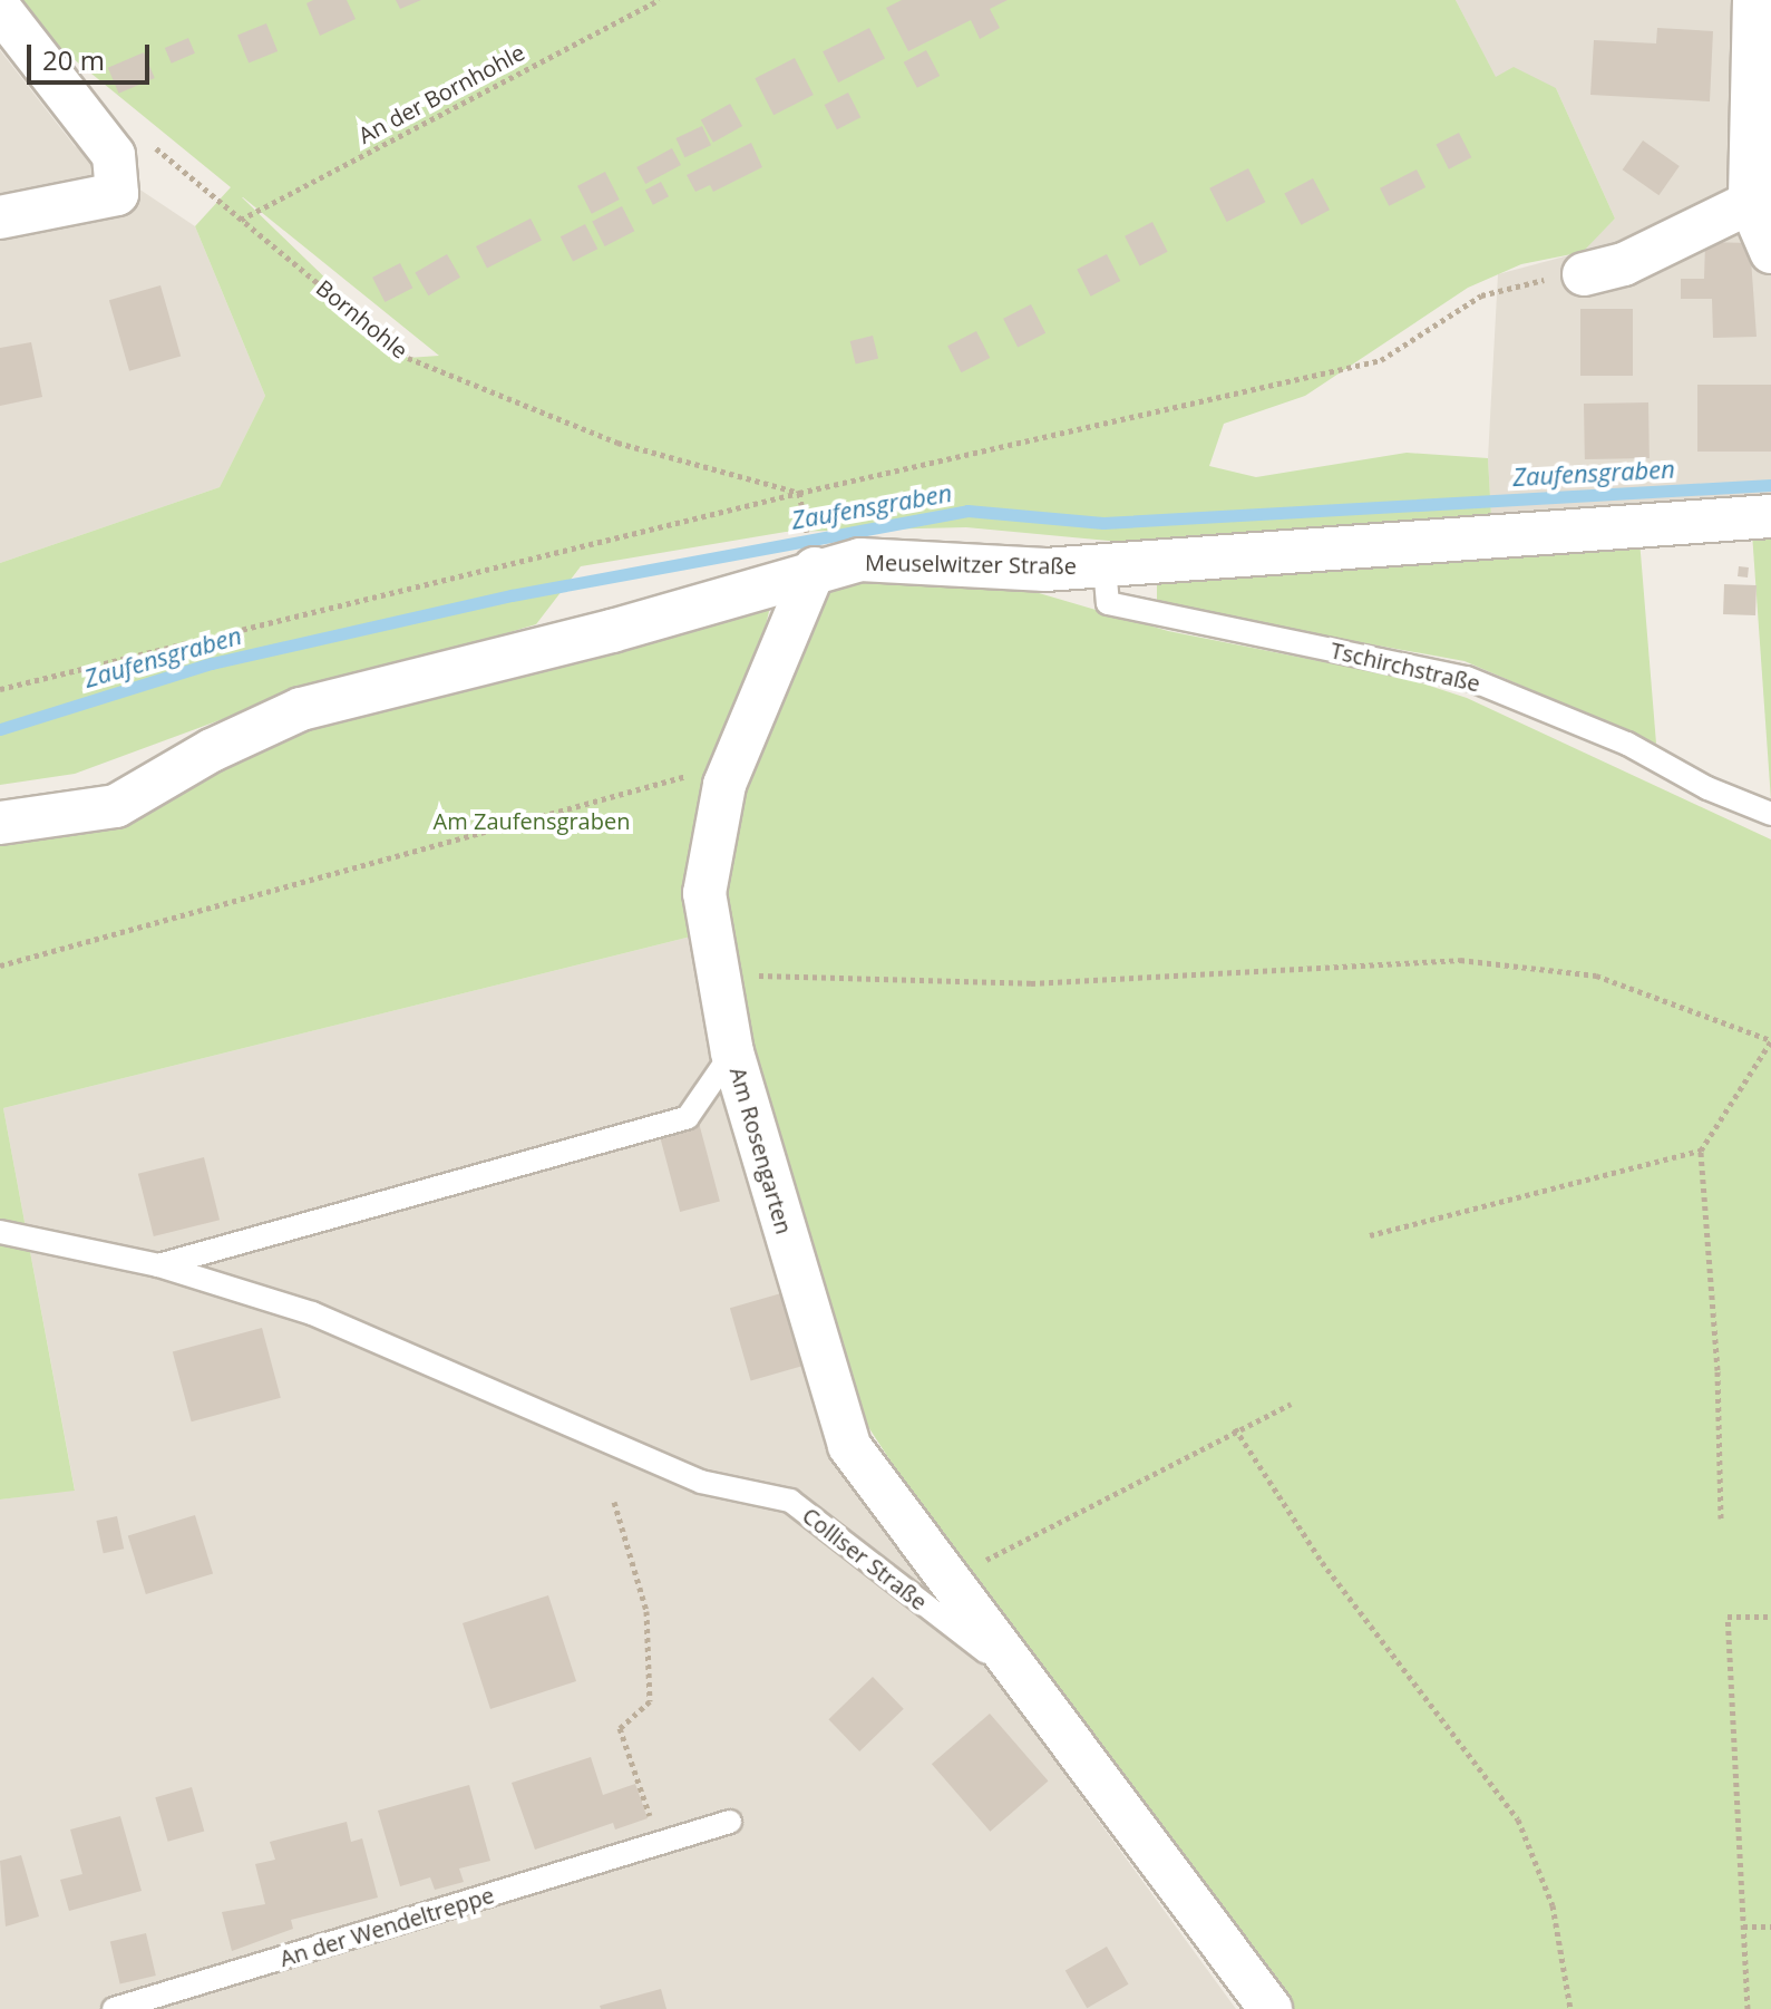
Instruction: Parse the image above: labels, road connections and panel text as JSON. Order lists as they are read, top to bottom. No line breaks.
{"streets":{"street":["Meuselwitzer Straße","Am Rosengarten","Colliser Straße"],"lane":["Tschirchstraße","An der Wendeltreppe"],"path":["An der Bornhohle","Bornhohle"]},"crossings":[["An der Bornhohle","Bornhohle"],["Meuselwitzer Straße","Tschirchstraße"],["Meuselwitzer Straße","Am Rosengarten"],["Am Rosengarten","Colliser Straße"]],"water":["Zaufensgraben"],"parks":["Am Zaufensgraben"],"scale_bar":"20 m"}
